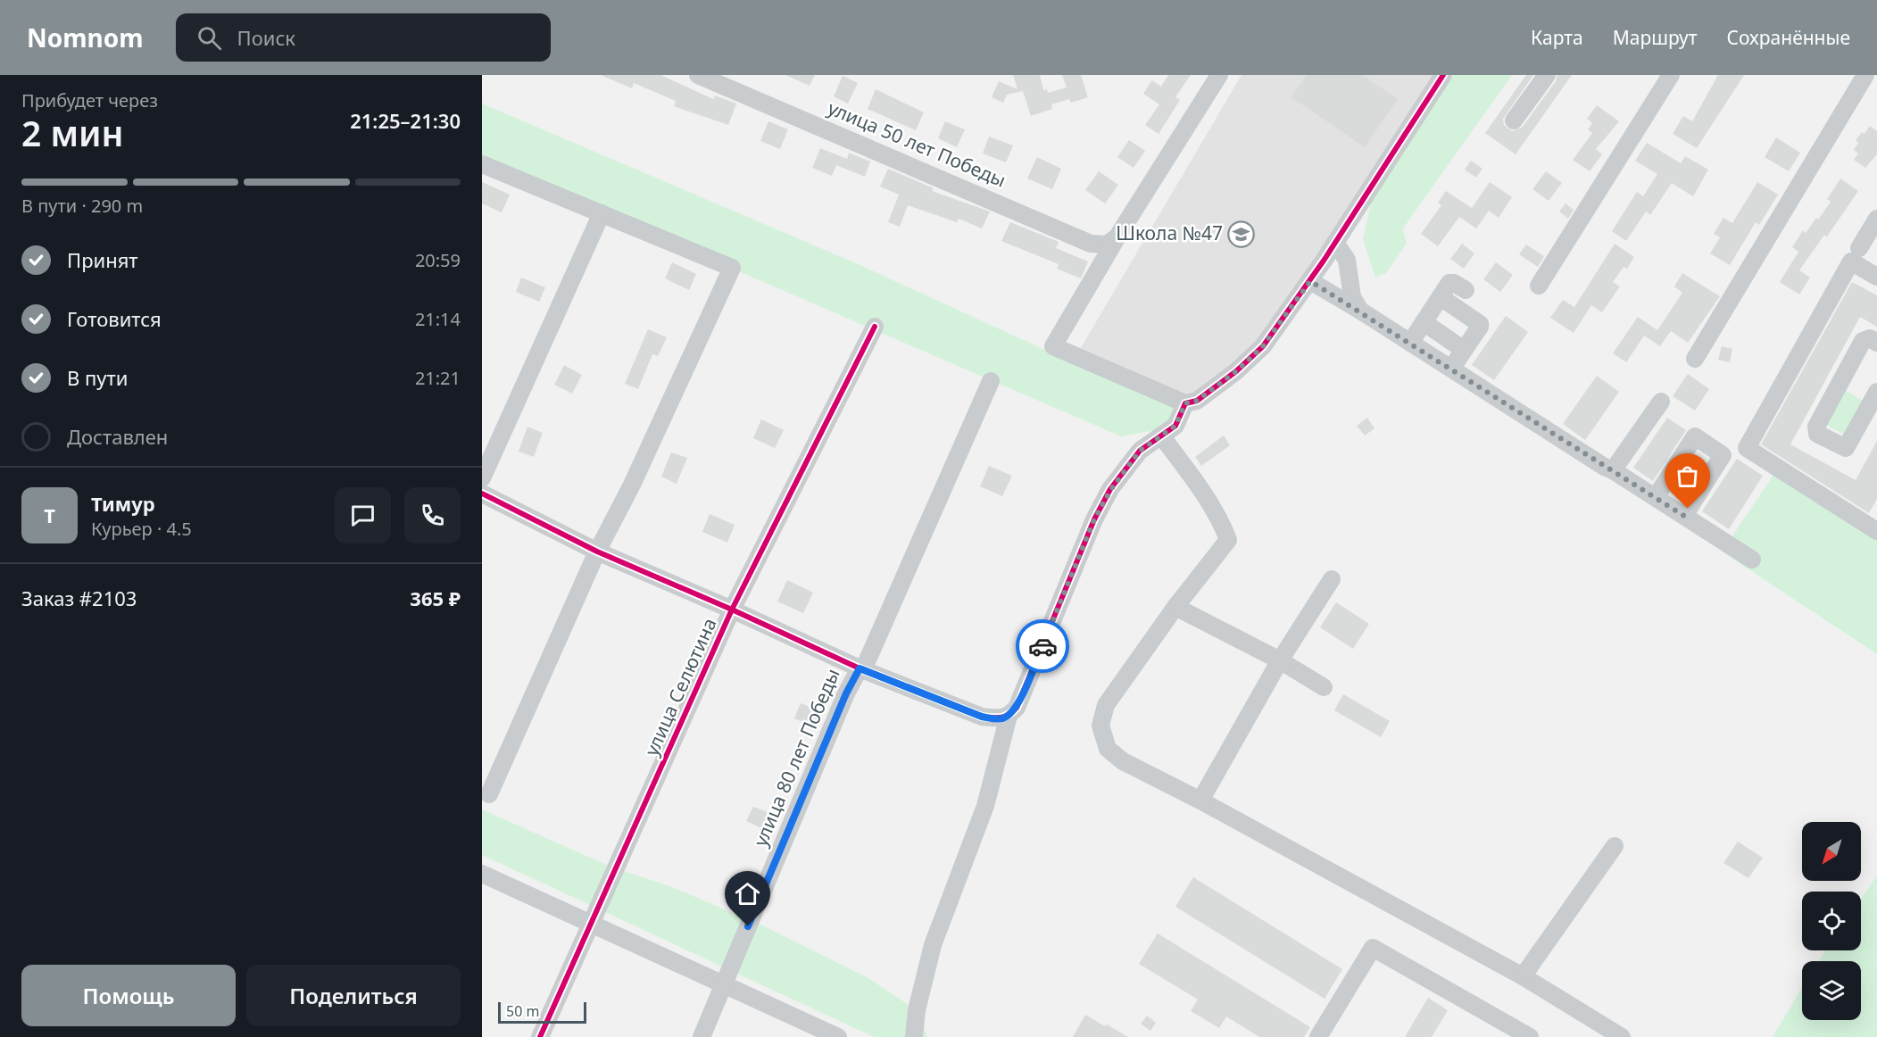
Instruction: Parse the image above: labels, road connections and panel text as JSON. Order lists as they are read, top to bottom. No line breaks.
{"streets":{"street":["улица 50 лет Победы","улица Селютина","улица 80 лет Победы"]},"places":{"school or university":["Школа №47"]},"scale_bar":"50 m","north":"bottom left","page":{"header":"Nomnom","search":"Поиск","nav":["Карта","Маршрут","Сохранённые"],"heading":["2 мин","Прибудет через","21:25–21:30"],"panel":["Тимур","Курьер · 4.5","Заказ #2103","365 ₽"],"bar":"В пути · 290 m","list":[["Принят","20:59"],["Готовится","21:14"],["В пути","21:21"],"Доставлен"],"round":"Т","buttons":["Помощь","Поделиться"],"scale":"50 m"}}
